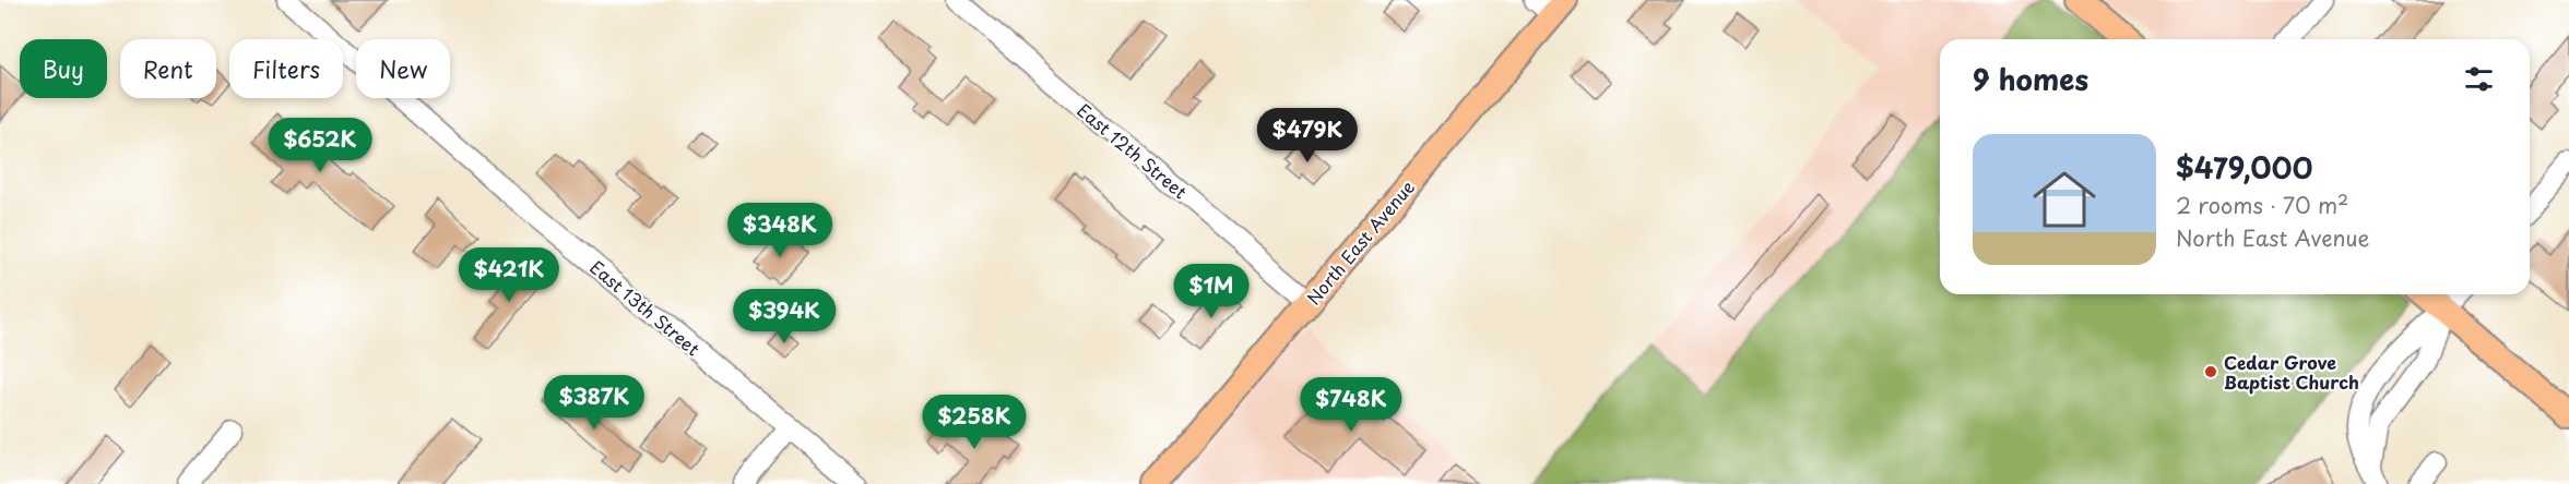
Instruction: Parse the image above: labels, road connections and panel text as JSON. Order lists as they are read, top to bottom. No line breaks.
{"streets":{"main road":["North East Avenue"],"street":["East 12th Street","East 13th Street"]},"crossings":[["East 12th Street","North East Avenue"]],"places":["Cedar Grove Baptist Church"],"page":{"chip":["Buy","Rent","Filters","New"],"heading":"9 homes","price":["$479K","$652K","$348K","$421K","$1M","$394K","$387K","$748K","$258K"],"list":[{"name":"$479,000","note":"2 rooms · 70 m² · North East Avenue"}]}}
